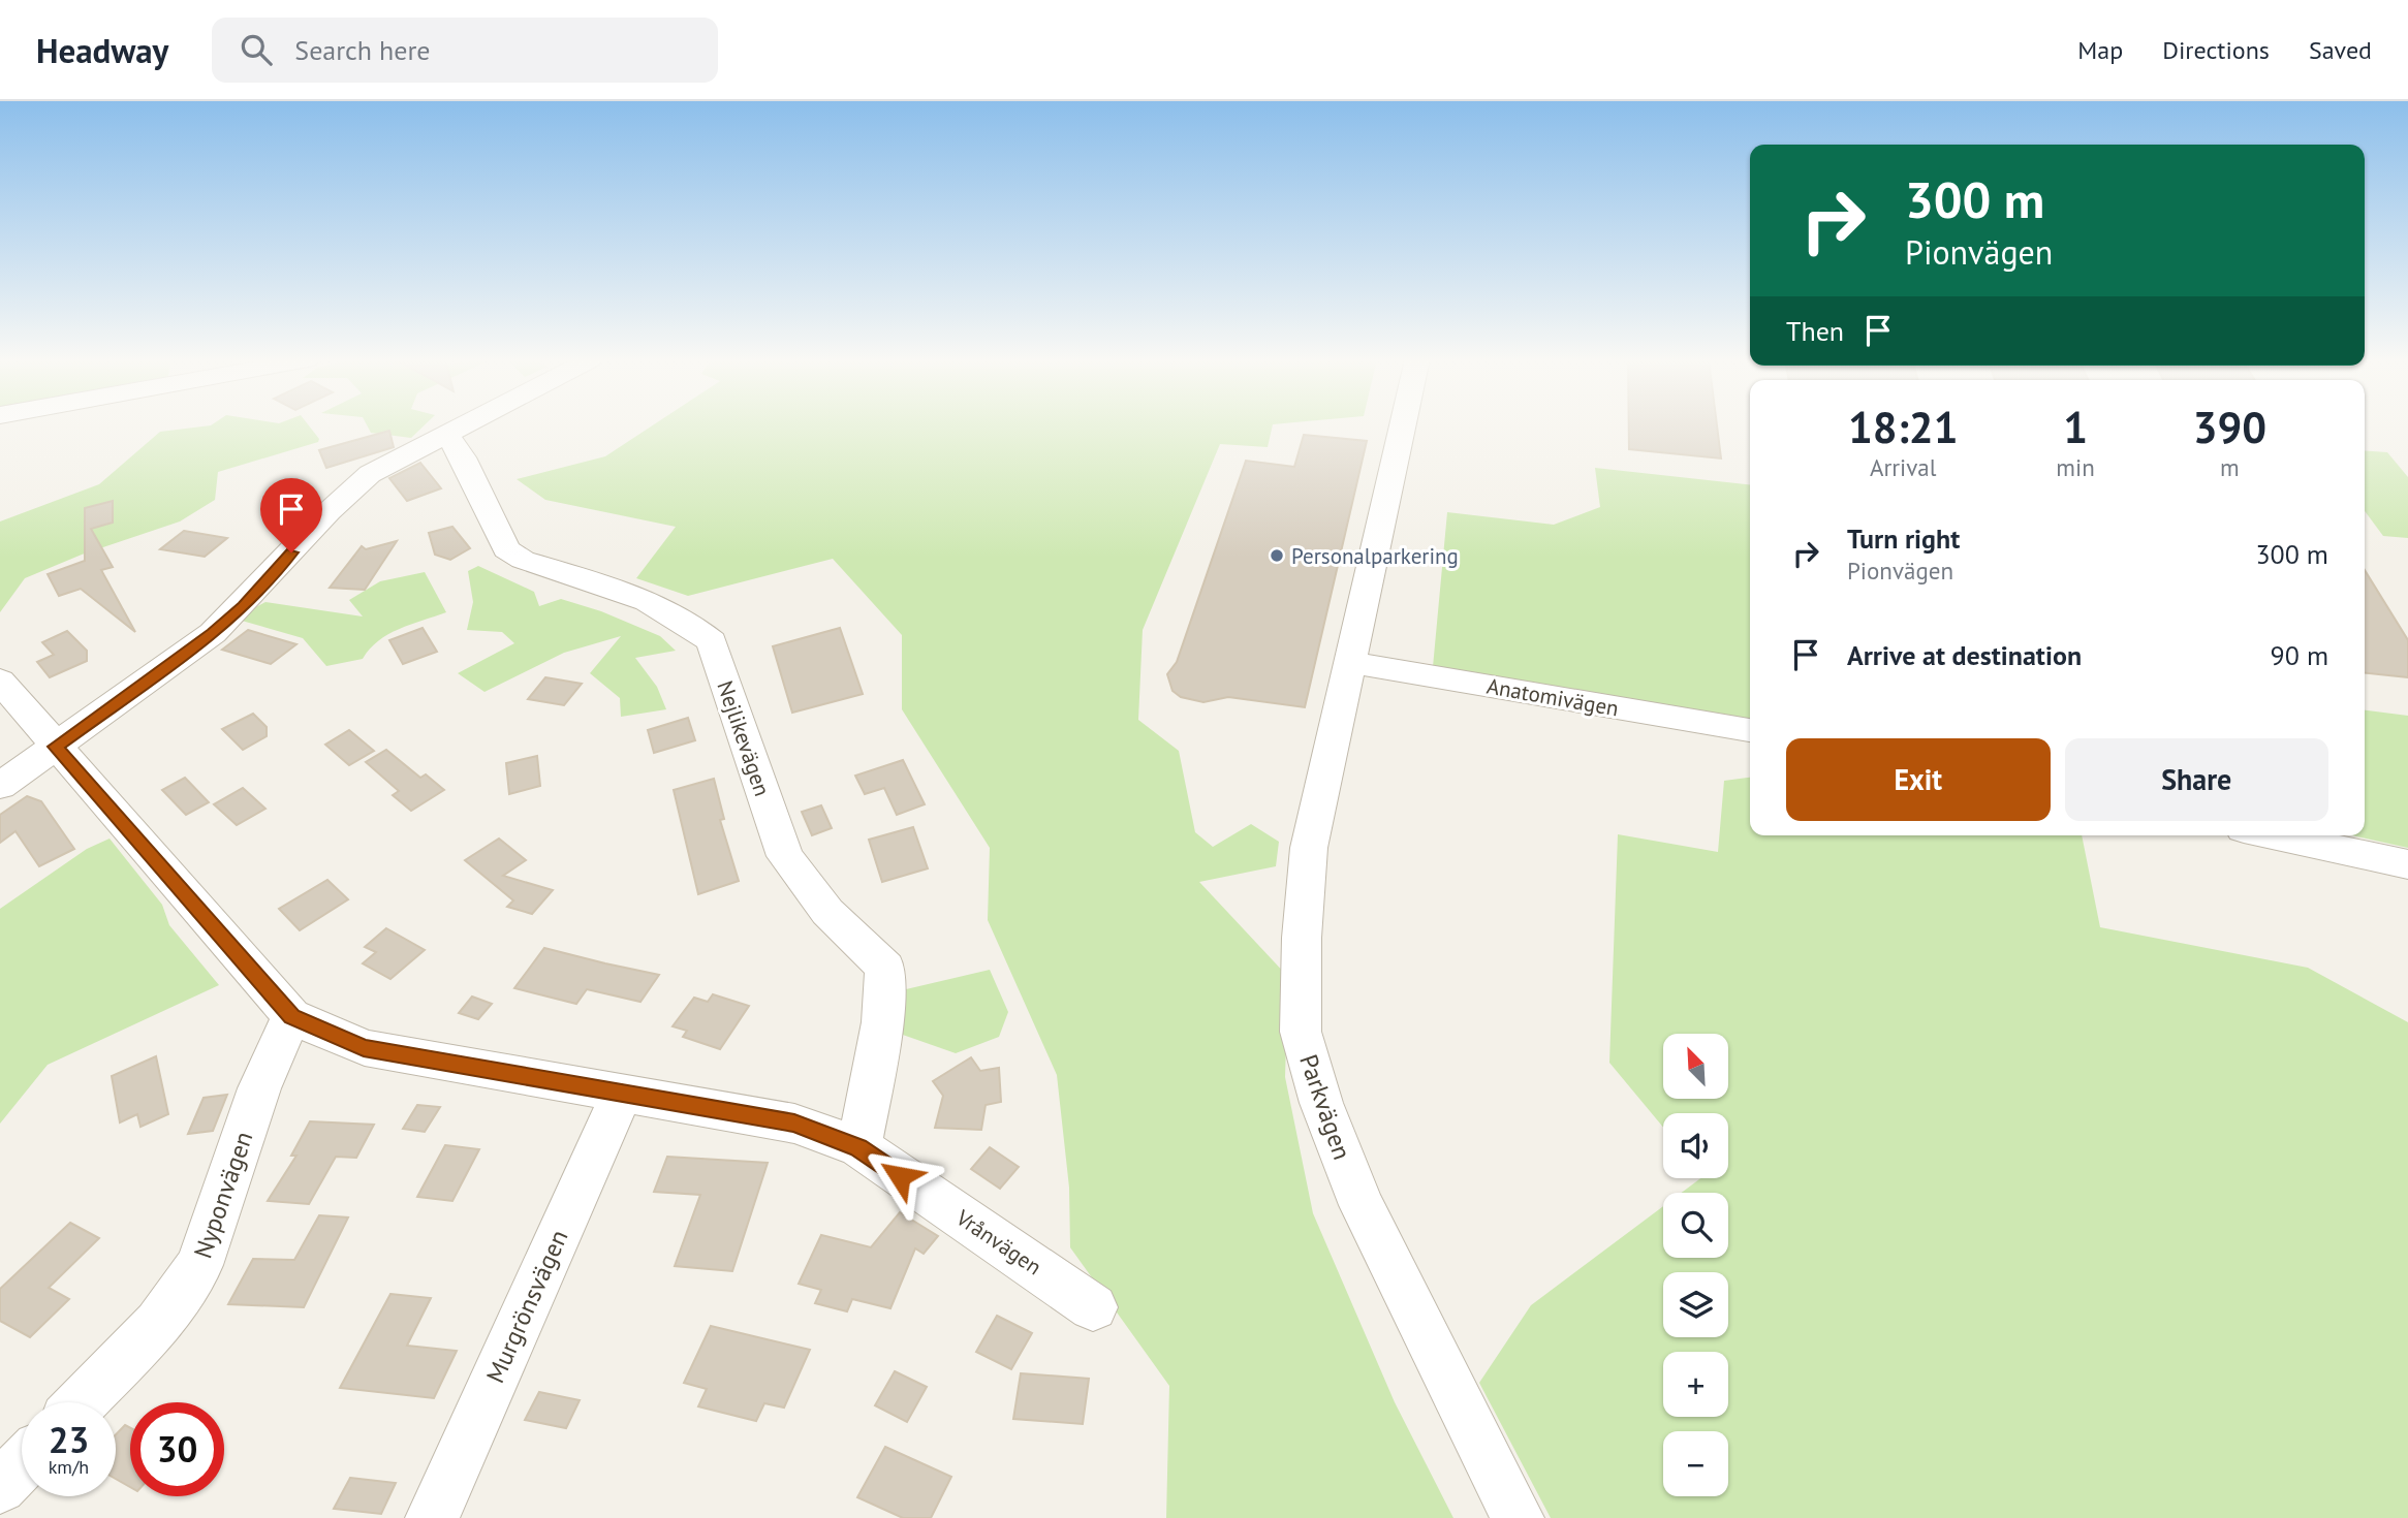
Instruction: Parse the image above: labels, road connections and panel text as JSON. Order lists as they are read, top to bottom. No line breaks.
{"streets":{"street":["Anatomivägen","Nejlikevägen","Parkvägen","Nyponvägen","Vrånvägen","Murgrönsvägen"]},"crossings":[["Anatomivägen","Parkvägen"],["Nejlikevägen","Vrånvägen"],["Nyponvägen","Vrånvägen"],["Vrånvägen","Murgrönsvägen"]],"places":["Personalparkering"],"north":"top left","page":{"header":"Headway","search":"Search here","nav":["Map","Directions","Saved"],"turn":["300 m","Pionvägen"],"then":"Then","eta":["18:21","Arrival","1","min","390","m"],"list":[{"name":"Turn right","note":"Pionvägen","value":"300 m"},{"name":"Arrive at destination","value":"90 m"}],"buttons":["Exit","Share"],"map_buttons":["+","−"],"speed":"23 km/h","limit":"30"}}
